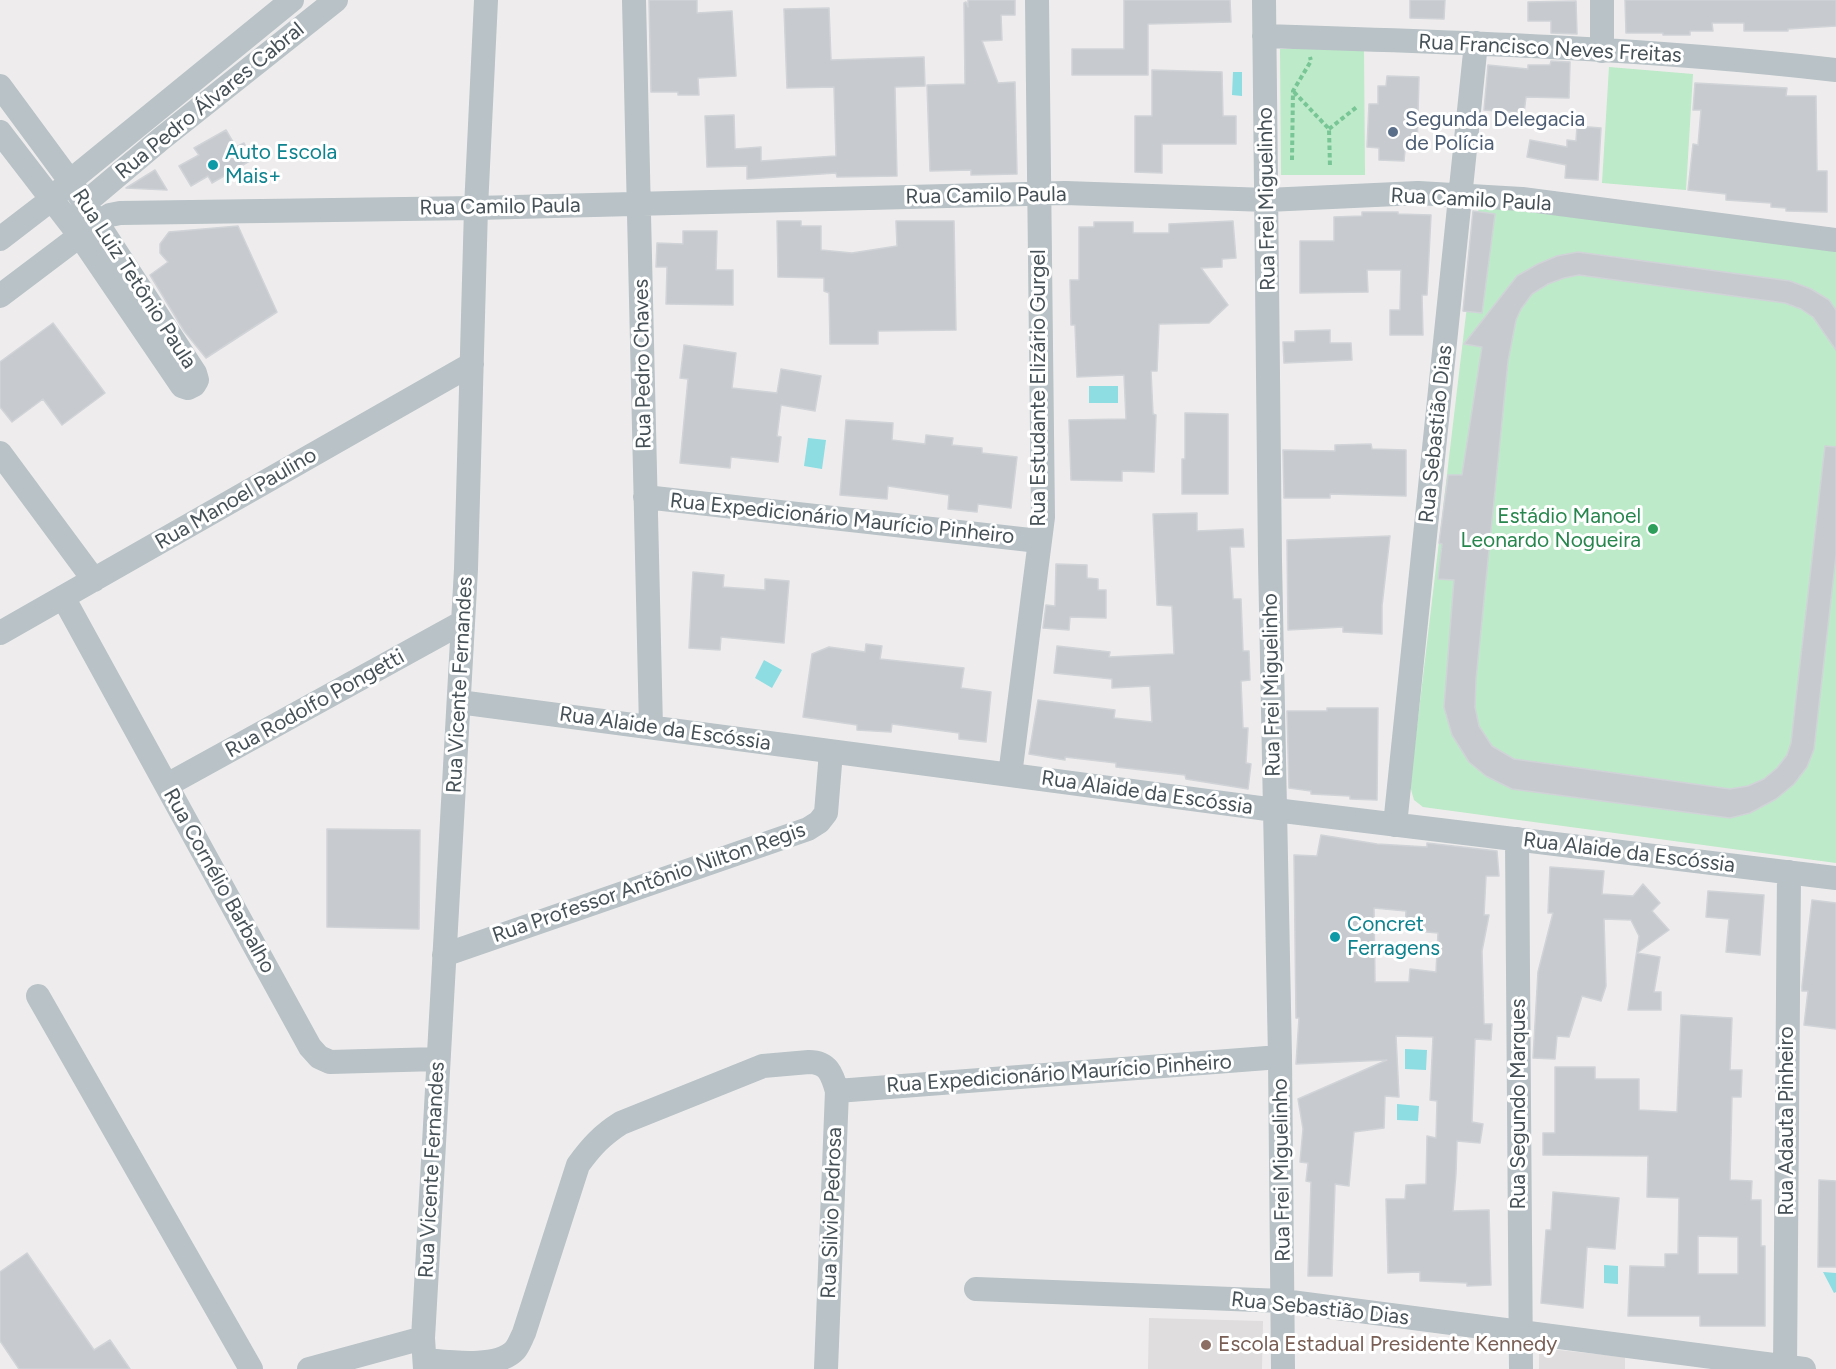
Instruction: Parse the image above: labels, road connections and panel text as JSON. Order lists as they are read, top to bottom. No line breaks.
{"streets":{"street":["Rua Francisco Neves Freitas","Rua Pedro Álvares Cabral","Rua Camilo Paula","Rua Frei Miguelinho","Rua Luiz Tetônio Paula","Rua Pedro Chaves","Rua Estudante Elizário Gurgel","Rua Sebastião Dias","Rua Manoel Paulino","Rua Expedicionário Maurício Pinheiro","Rua Vicente Fernandes","Rua Rodolfo Pongetti","Rua Alaide da Escóssia","Rua Cornélio Barbalho","Rua Professor Antônio Nilton Regis","Rua Segundo Marques","Rua Adauta Pinheiro","Rua Silvio Pedrosa"]},"crossings":[["Rua Francisco Neves Freitas","Rua Frei Miguelinho"],["Rua Francisco Neves Freitas","Rua Sebastião Dias"],["Rua Pedro Álvares Cabral","Rua Camilo Paula"],["Rua Pedro Álvares Cabral","Rua Luiz Tetônio Paula"],["Rua Camilo Paula","Rua Frei Miguelinho"],["Rua Camilo Paula","Rua Pedro Chaves"],["Rua Camilo Paula","Rua Estudante Elizário Gurgel"],["Rua Camilo Paula","Rua Sebastião Dias"],["Rua Camilo Paula","Rua Vicente Fernandes"],["Rua Frei Miguelinho","Rua Sebastião Dias"],["Rua Frei Miguelinho","Rua Expedicionário Maurício Pinheiro"],["Rua Frei Miguelinho","Rua Alaide da Escóssia"],["Rua Pedro Chaves","Rua Expedicionário Maurício Pinheiro"],["Rua Pedro Chaves","Rua Alaide da Escóssia"],["Rua Estudante Elizário Gurgel","Rua Expedicionário Maurício Pinheiro"],["Rua Estudante Elizário Gurgel","Rua Alaide da Escóssia"],["Rua Sebastião Dias","Rua Alaide da Escóssia"],["Rua Sebastião Dias","Rua Segundo Marques"],["Rua Sebastião Dias","Rua Adauta Pinheiro"],["Rua Manoel Paulino","Rua Vicente Fernandes"],["Rua Manoel Paulino","Rua Cornélio Barbalho"],["Rua Expedicionário Maurício Pinheiro","Rua Silvio Pedrosa"],["Rua Vicente Fernandes","Rua Rodolfo Pongetti"],["Rua Vicente Fernandes","Rua Alaide da Escóssia"],["Rua Vicente Fernandes","Rua Cornélio Barbalho"],["Rua Vicente Fernandes","Rua Professor Antônio Nilton Regis"],["Rua Vicente Fernandes","Rua Silvio Pedrosa"],["Rua Rodolfo Pongetti","Rua Cornélio Barbalho"],["Rua Alaide da Escóssia","Rua Professor Antônio Nilton Regis"],["Rua Alaide da Escóssia","Rua Segundo Marques"],["Rua Alaide da Escóssia","Rua Adauta Pinheiro"]],"places":["Segunda Delegacia de Polícia","Auto Escola Mais+","Estádio Manoel Leonardo Nogueira","Concret Ferragens","Escola Estadual Presidente Kennedy"]}
